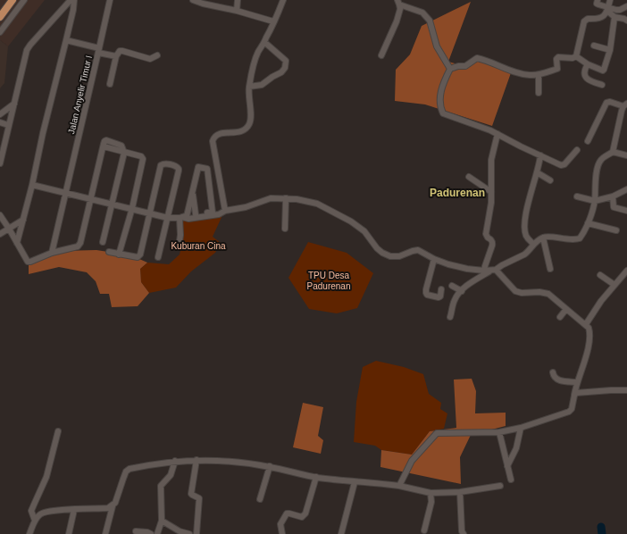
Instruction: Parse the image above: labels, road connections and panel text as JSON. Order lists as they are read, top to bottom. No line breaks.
{"streets":{"street":["Jalan Anyelir Timur I"]},"districts":["Padurenan"],"parks":["Kuburan Cina","TPU Desa Padurenan"]}
